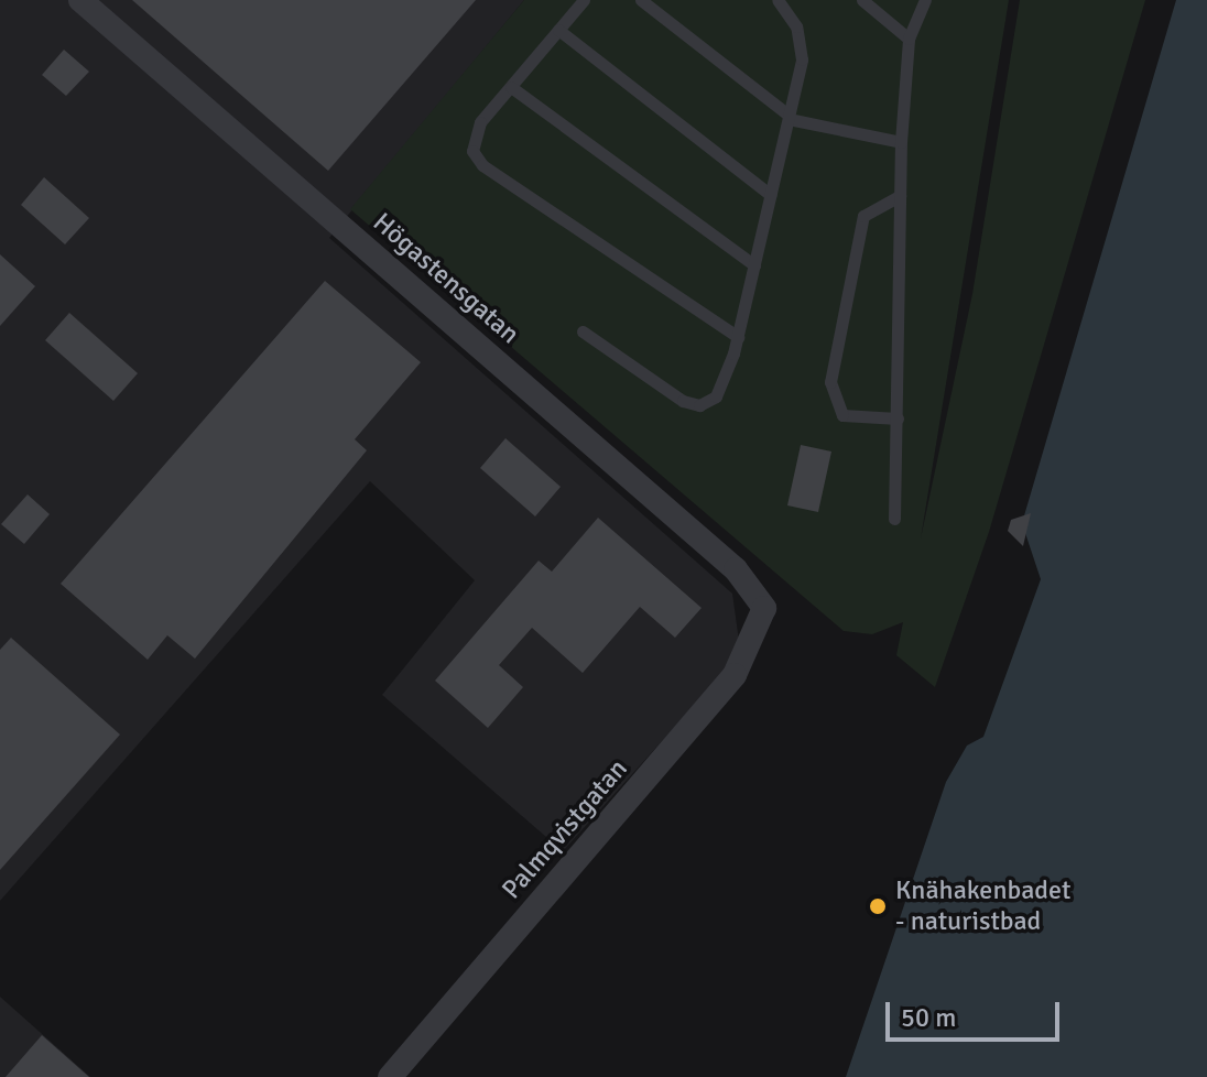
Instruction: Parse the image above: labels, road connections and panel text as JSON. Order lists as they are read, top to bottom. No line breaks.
{"streets":{"street":["Högastensgatan","Palmqvistgatan"]},"crossings":[["Högastensgatan","Palmqvistgatan"]],"places":["Knähakenbadet - naturistbad"],"scale_bar":"50 m"}
